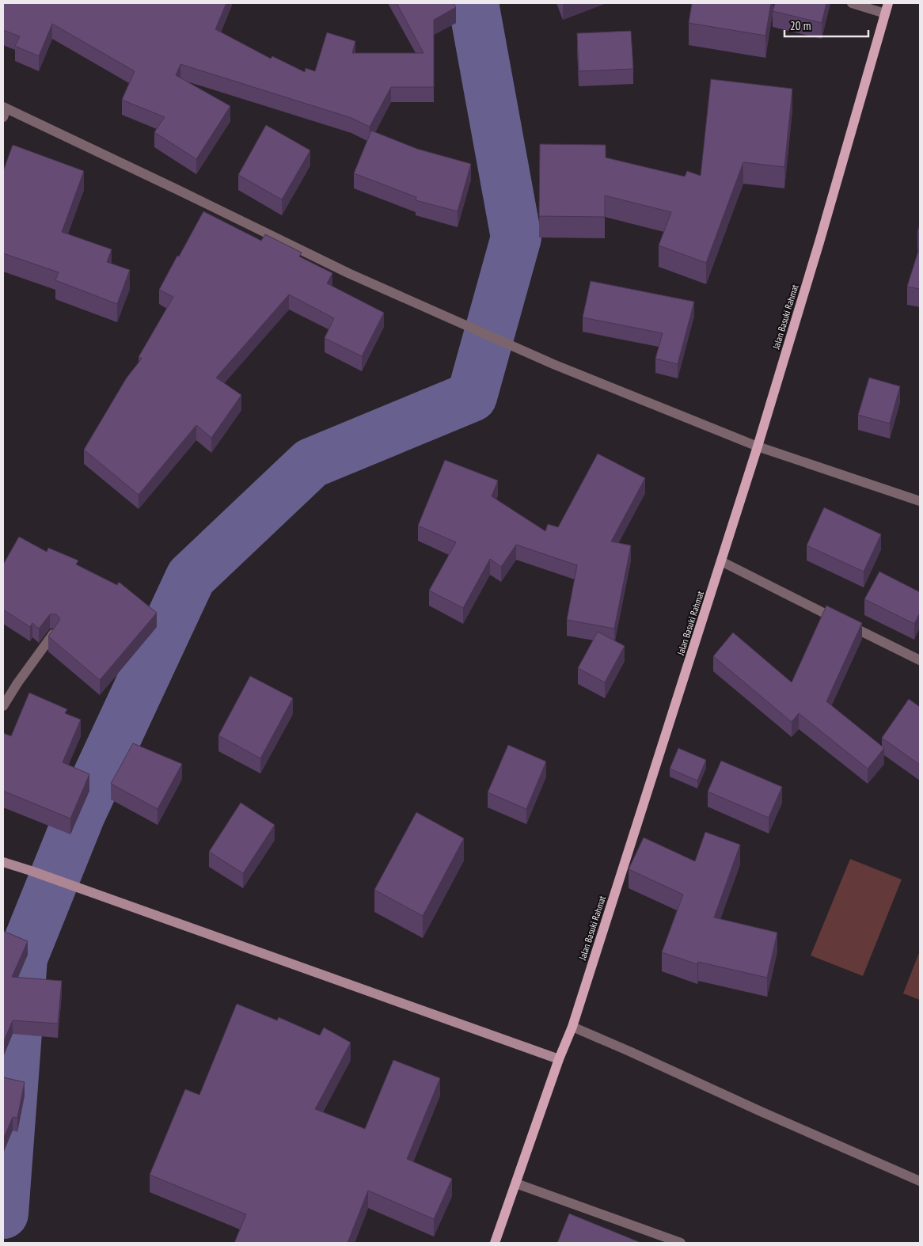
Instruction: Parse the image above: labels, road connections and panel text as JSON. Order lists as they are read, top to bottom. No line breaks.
{"streets":{"main road":["Jalan Basuki Rahmat"]},"scale_bar":"20 m"}
